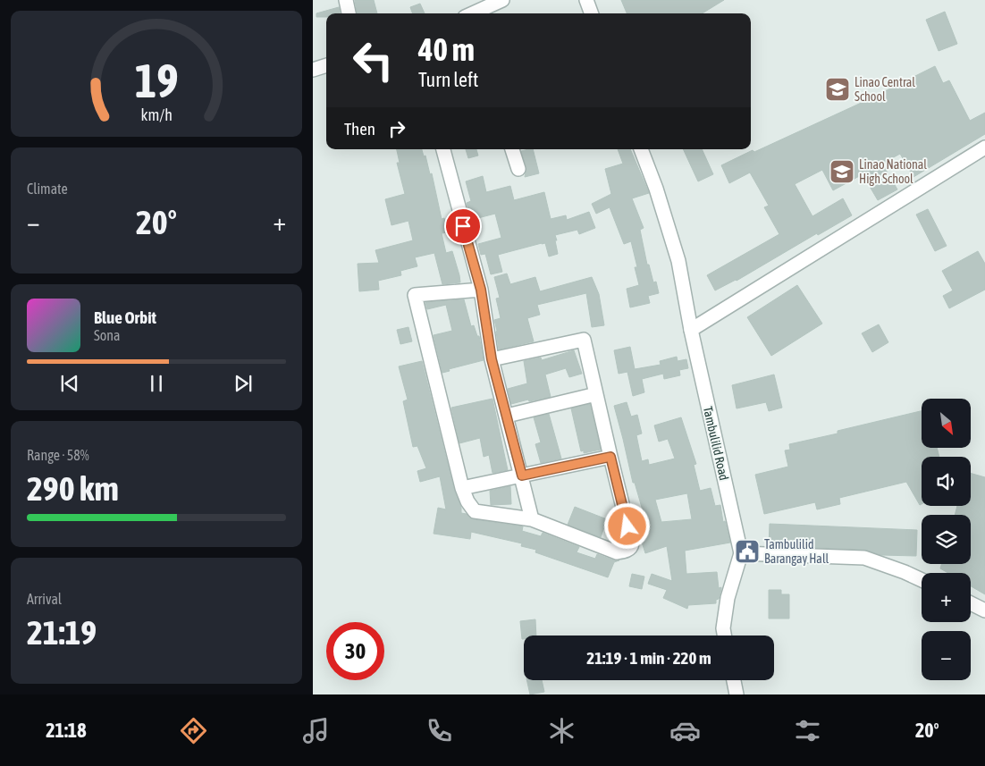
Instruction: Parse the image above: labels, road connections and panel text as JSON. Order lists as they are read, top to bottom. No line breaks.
{"streets":{"street":["Tambulilid Road"]},"places":{"school or university":["Linao Central School","Linao National High School"],"public building":["Tambulilid Barangay Hall"]},"north":"bottom right","page":{"turn":["40 m","Turn left"],"then":"Then","tile":["Climate",["Range · 58%","290 km"],["Arrival","21:19"]],"heat":["−","20°","+"],"song":["Blue Orbit","Sona"],"map_buttons":["+","−"],"limit":"30","trip":"21:19 · 1 min · 220 m","tabs":["21:18","20°"],"gauge":["19","km/h"]}}
